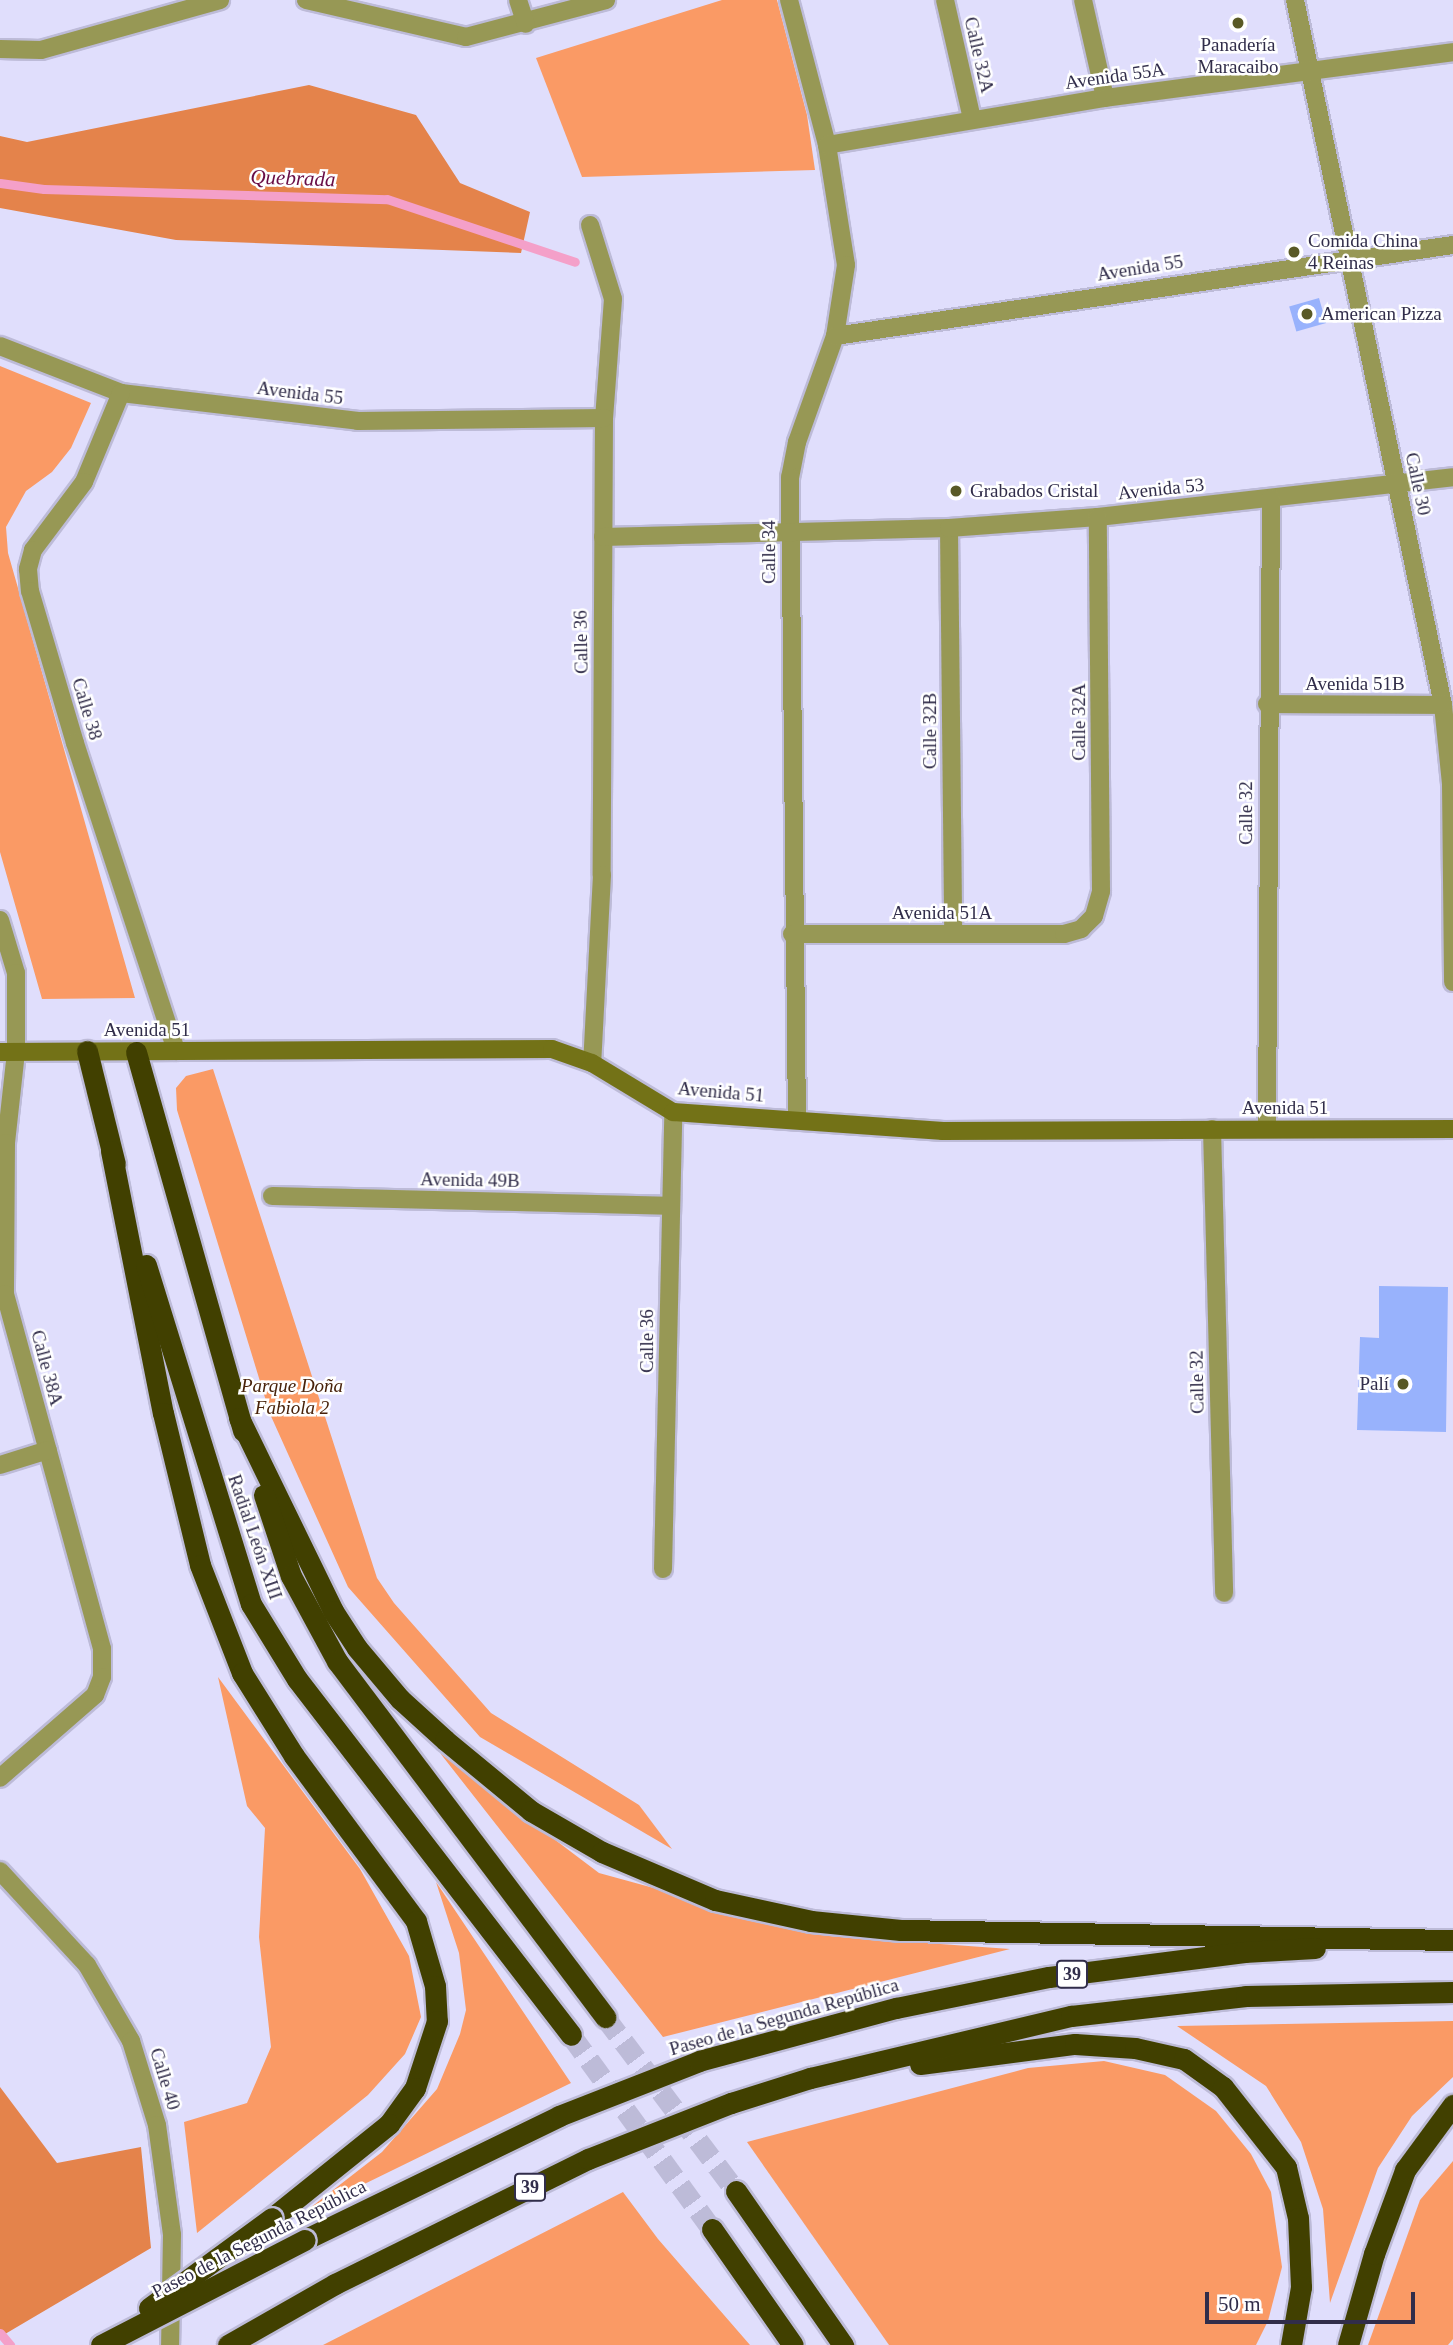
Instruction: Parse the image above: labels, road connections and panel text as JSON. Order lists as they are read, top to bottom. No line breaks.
{"streets":{"highway":["Radial León XIII","39","Paseo de la Segunda República"],"street":["Calle 32A","Avenida 55A","Avenida 55","Calle 30","Avenida 53","Calle 34","Calle 36","Avenida 51B","Calle 38","Calle 32B","Calle 32","Avenida 51A","Avenida 51","Avenida 49B","Calle 38A","Calle 40"]},"crossings":[["Calle 32A","Avenida 55A"],["Calle 32A","Avenida 53"],["Calle 32A","Avenida 51A"],["Avenida 55A","Calle 30"],["Avenida 55A","Calle 34"],["Avenida 55","Calle 30"],["Avenida 55","Calle 34"],["Avenida 55","Calle 36"],["Avenida 55","Calle 38"],["Calle 30","Avenida 53"],["Calle 30","Avenida 51B"],["Avenida 53","Calle 34"],["Avenida 53","Calle 36"],["Avenida 53","Calle 32B"],["Avenida 53","Calle 32"],["Calle 34","Avenida 51A"],["Calle 34","Avenida 51"],["Calle 36","Avenida 51"],["Calle 36","Avenida 49B"],["Avenida 51B","Calle 32"],["Calle 38","Avenida 51"],["Calle 32B","Avenida 51A"],["Calle 32","Avenida 51"],["Avenida 51","Calle 38A"],["Avenida 51","Radial León XIII"]],"water":["Quebrada"],"parks":["Parque Doña Fabiola 2"],"places":["Panadería Maracaibo","Comida China 4 Reinas","American Pizza","Grabados Cristal","Palí"],"scale_bar":"50 m"}
